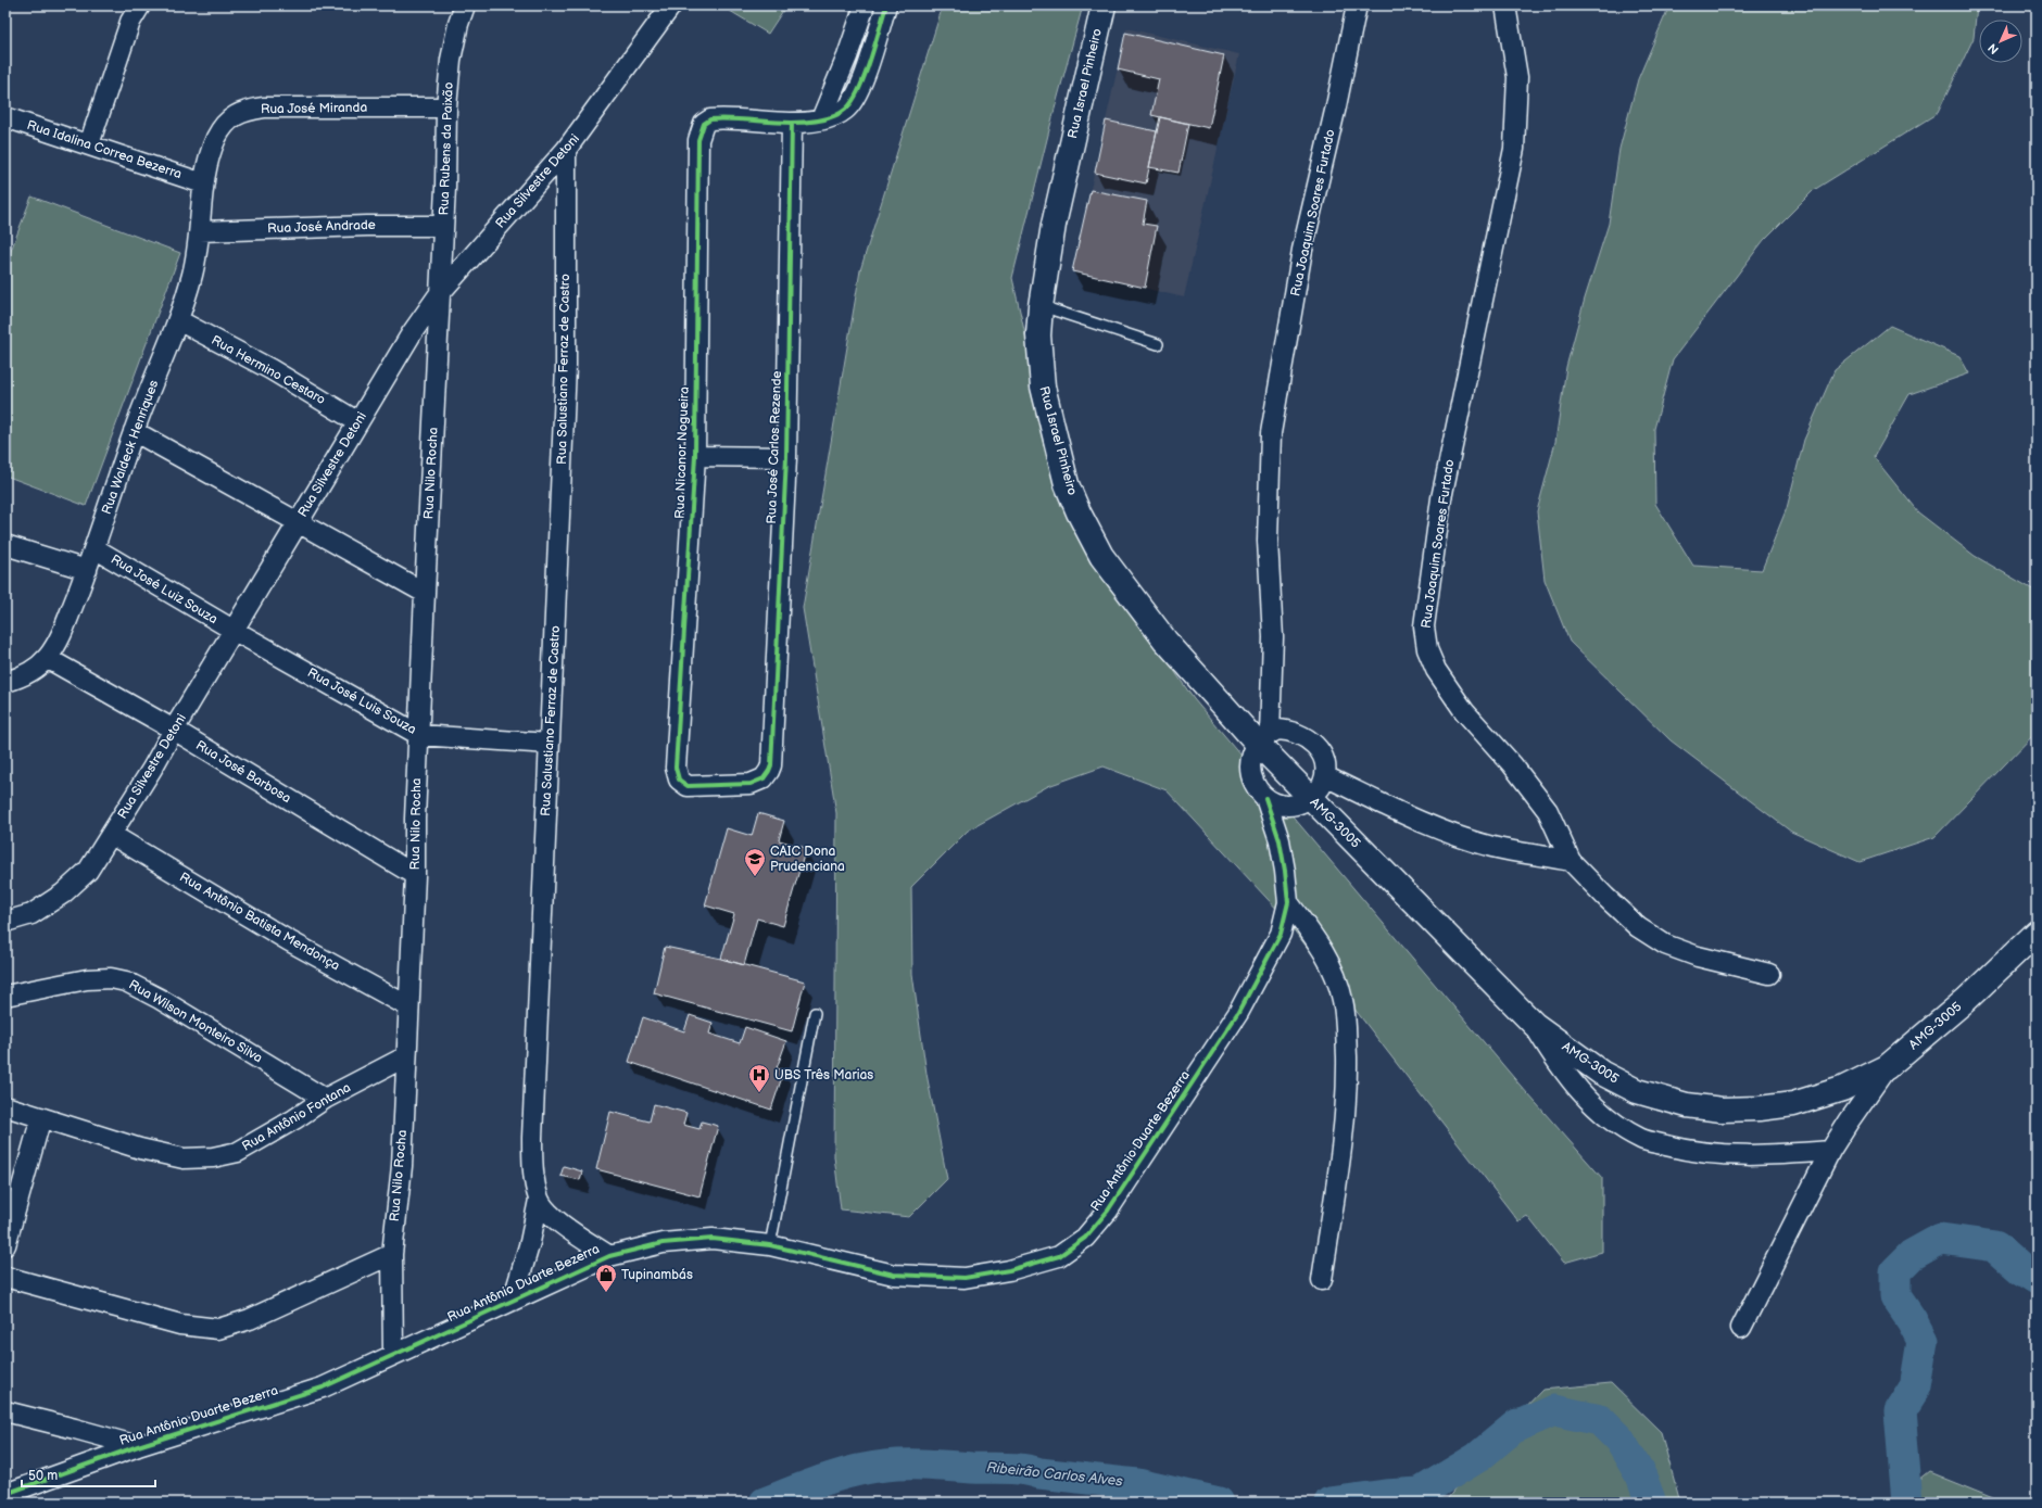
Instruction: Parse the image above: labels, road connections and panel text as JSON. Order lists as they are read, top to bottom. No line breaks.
{"streets":{"main road":["Rua Israel Pinheiro","AMG-3005"],"street":["Rua José Miranda","Rua Rubens da Paixão","Rua Idalina Correa Bezerra","Rua Silvestre Detoni","Rua Joaquim Soares Furtado","Rua José Andrade","Rua Salustiano Ferraz de Castro","Rua Hermino Cestaro","Rua Waldeck Henriques","Rua José Carlos Rezende","Rua Nicanor Nogueira","Rua Nilo Rocha","Rua José Luiz Souza","Rua José Luis Souza","Rua José Barbosa","Rua Antônio Batista Mendonça","Rua Wilson Monteiro Silva","Rua Antônio Fontana","Rua Antônio Duarte Bezerra"]},"crossings":[["Rua Israel Pinheiro","Rua Joaquim Soares Furtado"],["Rua Israel Pinheiro","AMG-3005"],["Rua José Miranda","Rua Rubens da Paixão"],["Rua José Miranda","Rua Idalina Correa Bezerra"],["Rua José Miranda","Rua Waldeck Henriques"],["Rua Rubens da Paixão","Rua Silvestre Detoni"],["Rua Rubens da Paixão","Rua José Andrade"],["Rua Rubens da Paixão","Rua Nilo Rocha"],["Rua Idalina Correa Bezerra","Rua Waldeck Henriques"],["Rua Silvestre Detoni","Rua Salustiano Ferraz de Castro"],["Rua Silvestre Detoni","Rua Hermino Cestaro"],["Rua Silvestre Detoni","Rua Nilo Rocha"],["Rua Silvestre Detoni","Rua José Luiz Souza"],["Rua Silvestre Detoni","Rua José Luis Souza"],["Rua Silvestre Detoni","Rua José Barbosa"],["Rua Silvestre Detoni","Rua Antônio Batista Mendonça"],["Rua Joaquim Soares Furtado","AMG-3005"],["Rua Joaquim Soares Furtado","Rua Antônio Duarte Bezerra"],["Rua José Andrade","Rua Waldeck Henriques"],["Rua Salustiano Ferraz de Castro","Rua José Luis Souza"],["Rua Hermino Cestaro","Rua Waldeck Henriques"],["Rua Waldeck Henriques","Rua José Luiz Souza"],["Rua Waldeck Henriques","Rua José Barbosa"],["Rua José Carlos Rezende","Rua Nicanor Nogueira"],["Rua Nilo Rocha","Rua José Luis Souza"],["Rua Nilo Rocha","Rua José Barbosa"],["Rua Nilo Rocha","Rua Antônio Batista Mendonça"],["Rua Nilo Rocha","Rua Antônio Fontana"],["Rua Nilo Rocha","Rua Antônio Duarte Bezerra"],["Rua José Luiz Souza","Rua José Luis Souza"],["Rua Wilson Monteiro Silva","Rua Antônio Fontana"]],"water":["Ribeirão Carlos Alves"],"places":{"school or university":["CAIC Dona Prudenciana"],"hospital":["UBS Três Marias"],"shop":["Tupinambás"]},"scale_bar":"50 m","north":"bottom left"}
